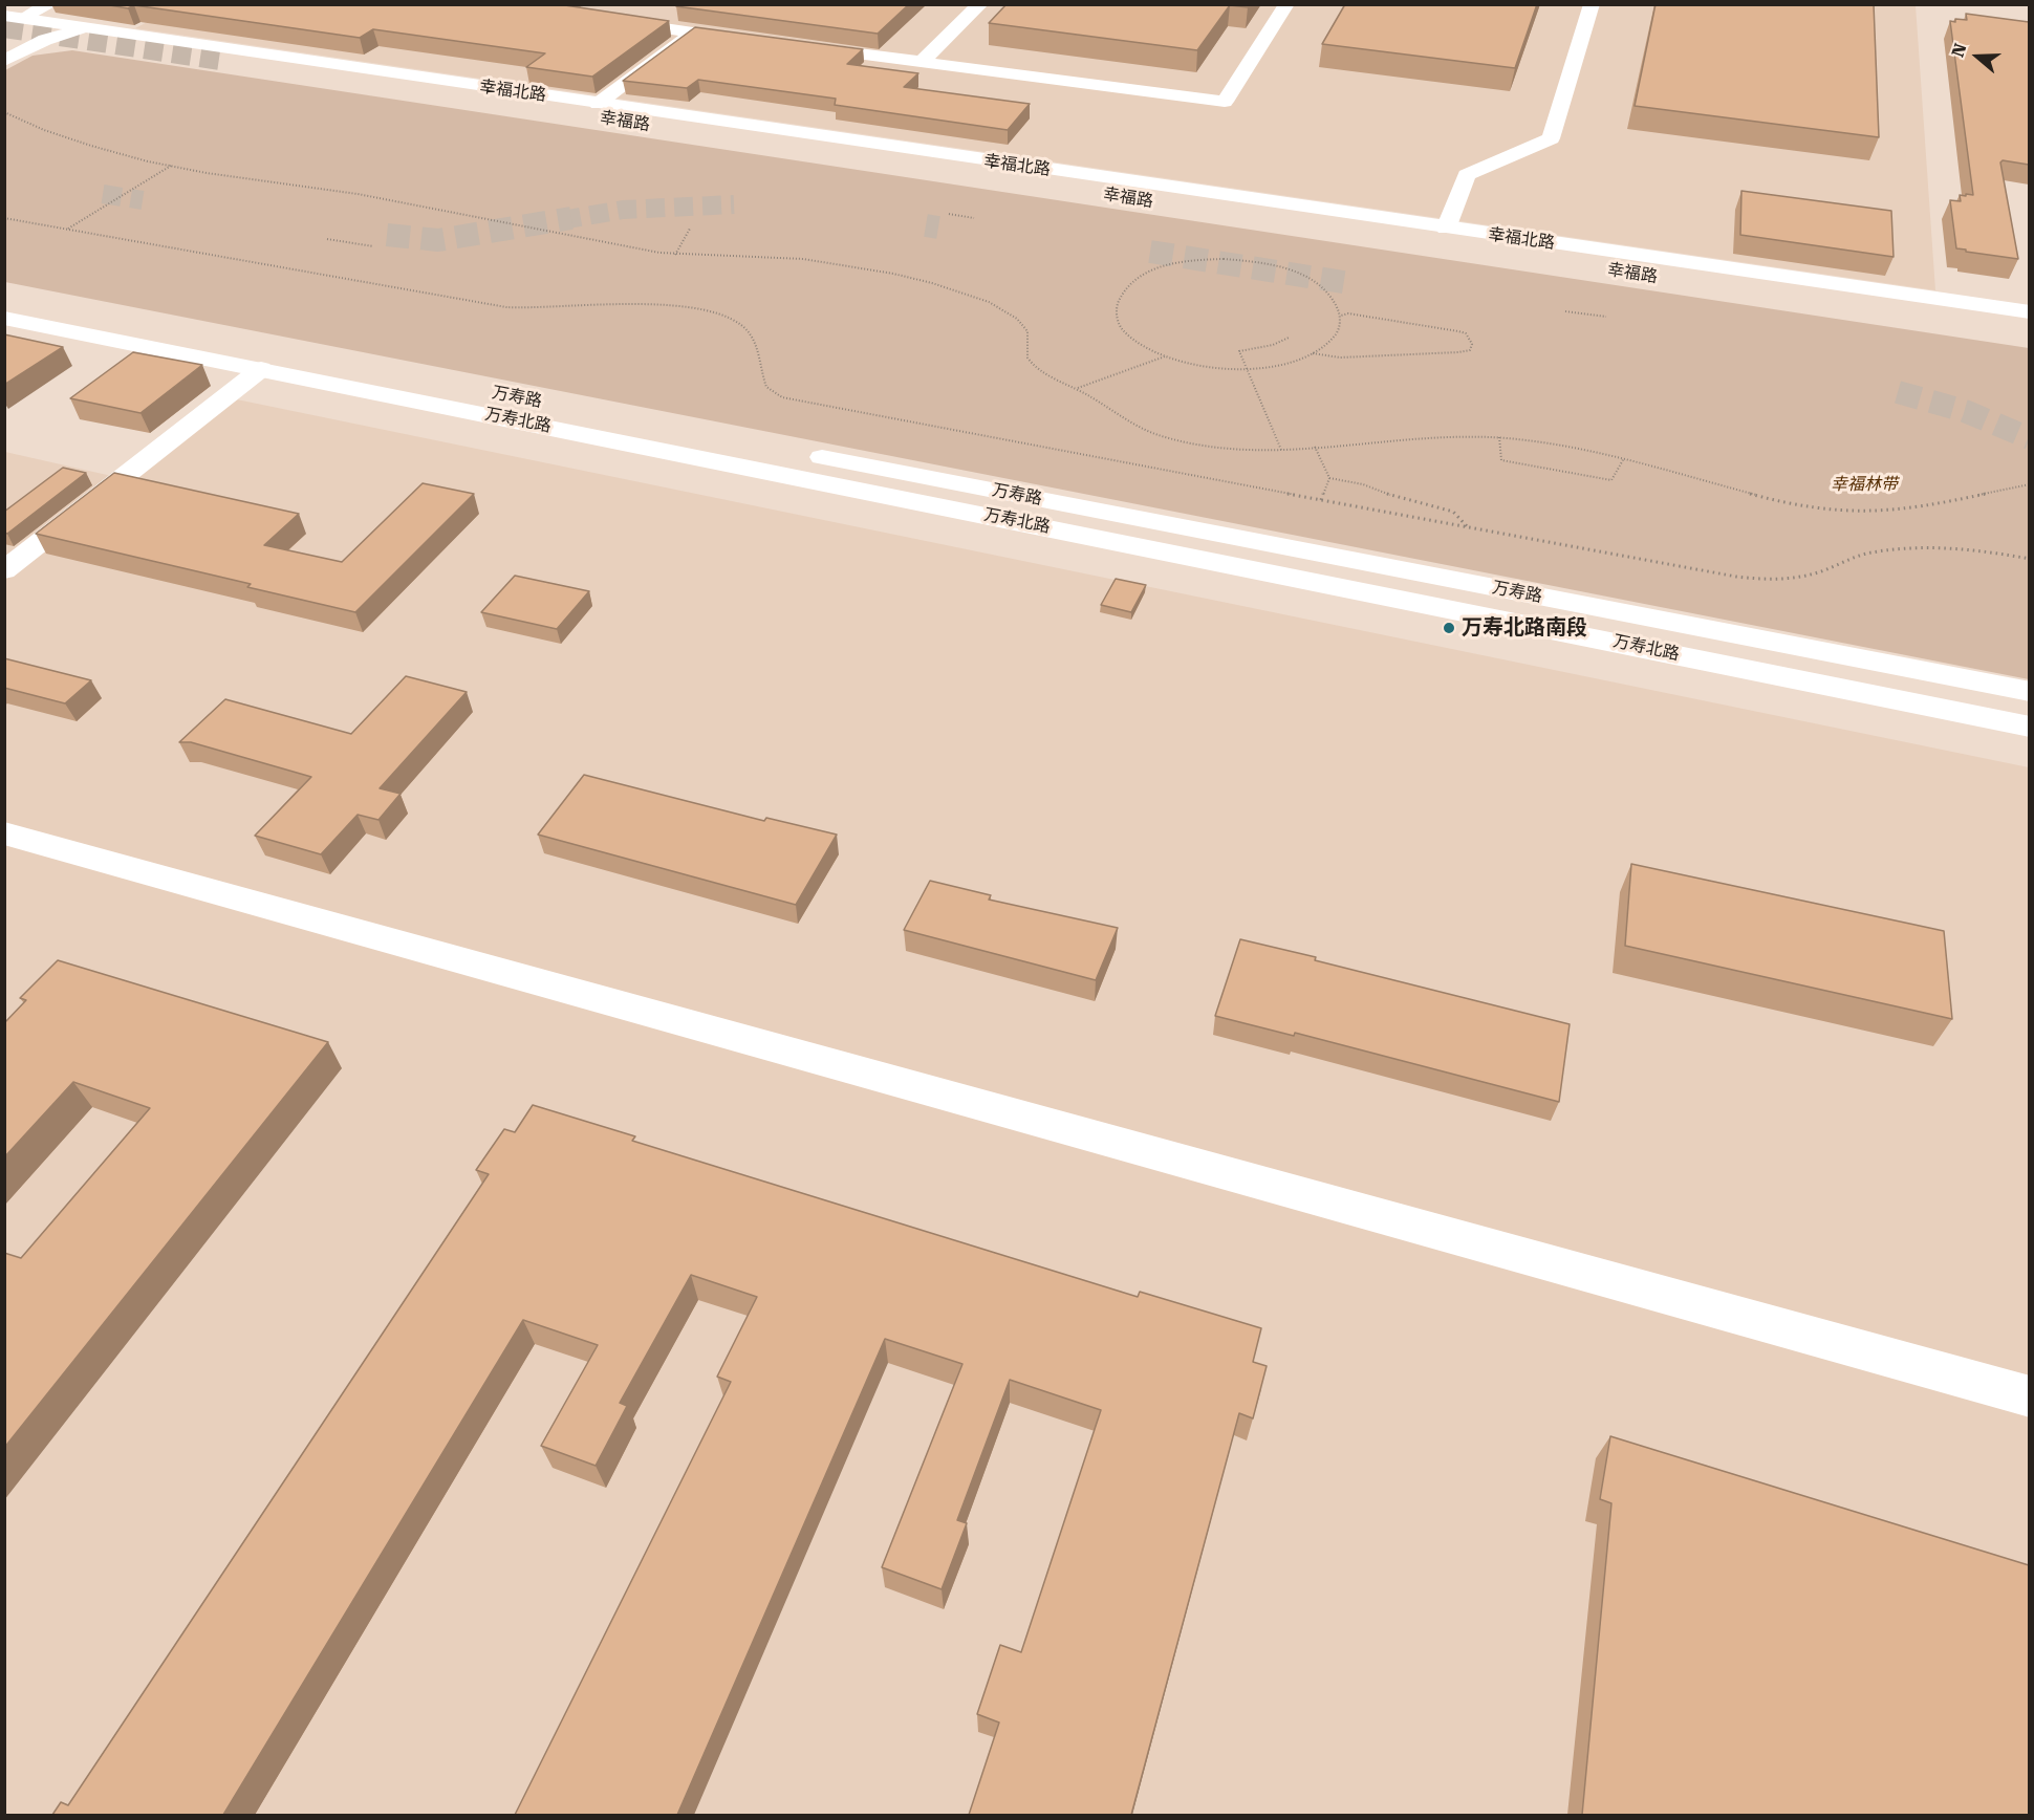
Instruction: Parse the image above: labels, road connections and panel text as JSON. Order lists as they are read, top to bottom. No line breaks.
{"streets":{"main road":["幸福北路","幸福路","万寿路","万寿北路"]},"parks":["幸福林带"],"places":["万寿北路南段"],"north":"left"}
